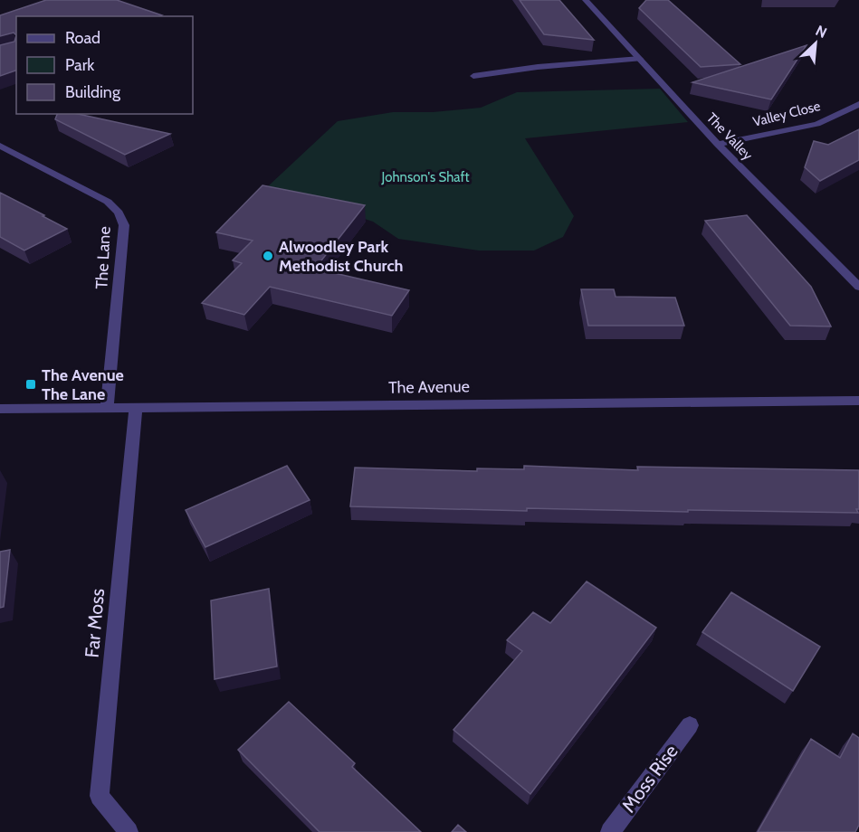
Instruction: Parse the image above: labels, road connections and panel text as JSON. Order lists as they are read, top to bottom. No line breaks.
{"streets":{"street":["Valley Close","The Valley","The Lane","The Avenue","Far Moss","Moss Rise"]},"crossings":[["Valley Close","The Valley"],["The Lane","The Avenue"],["The Avenue","Far Moss"]],"parks":["Johnson's Shaft"],"places":{"other":["Alwoodley Park Methodist Church"],"transit":["The Avenue The Lane"]},"legend":["Road","Park","Building"],"north":"top right"}
